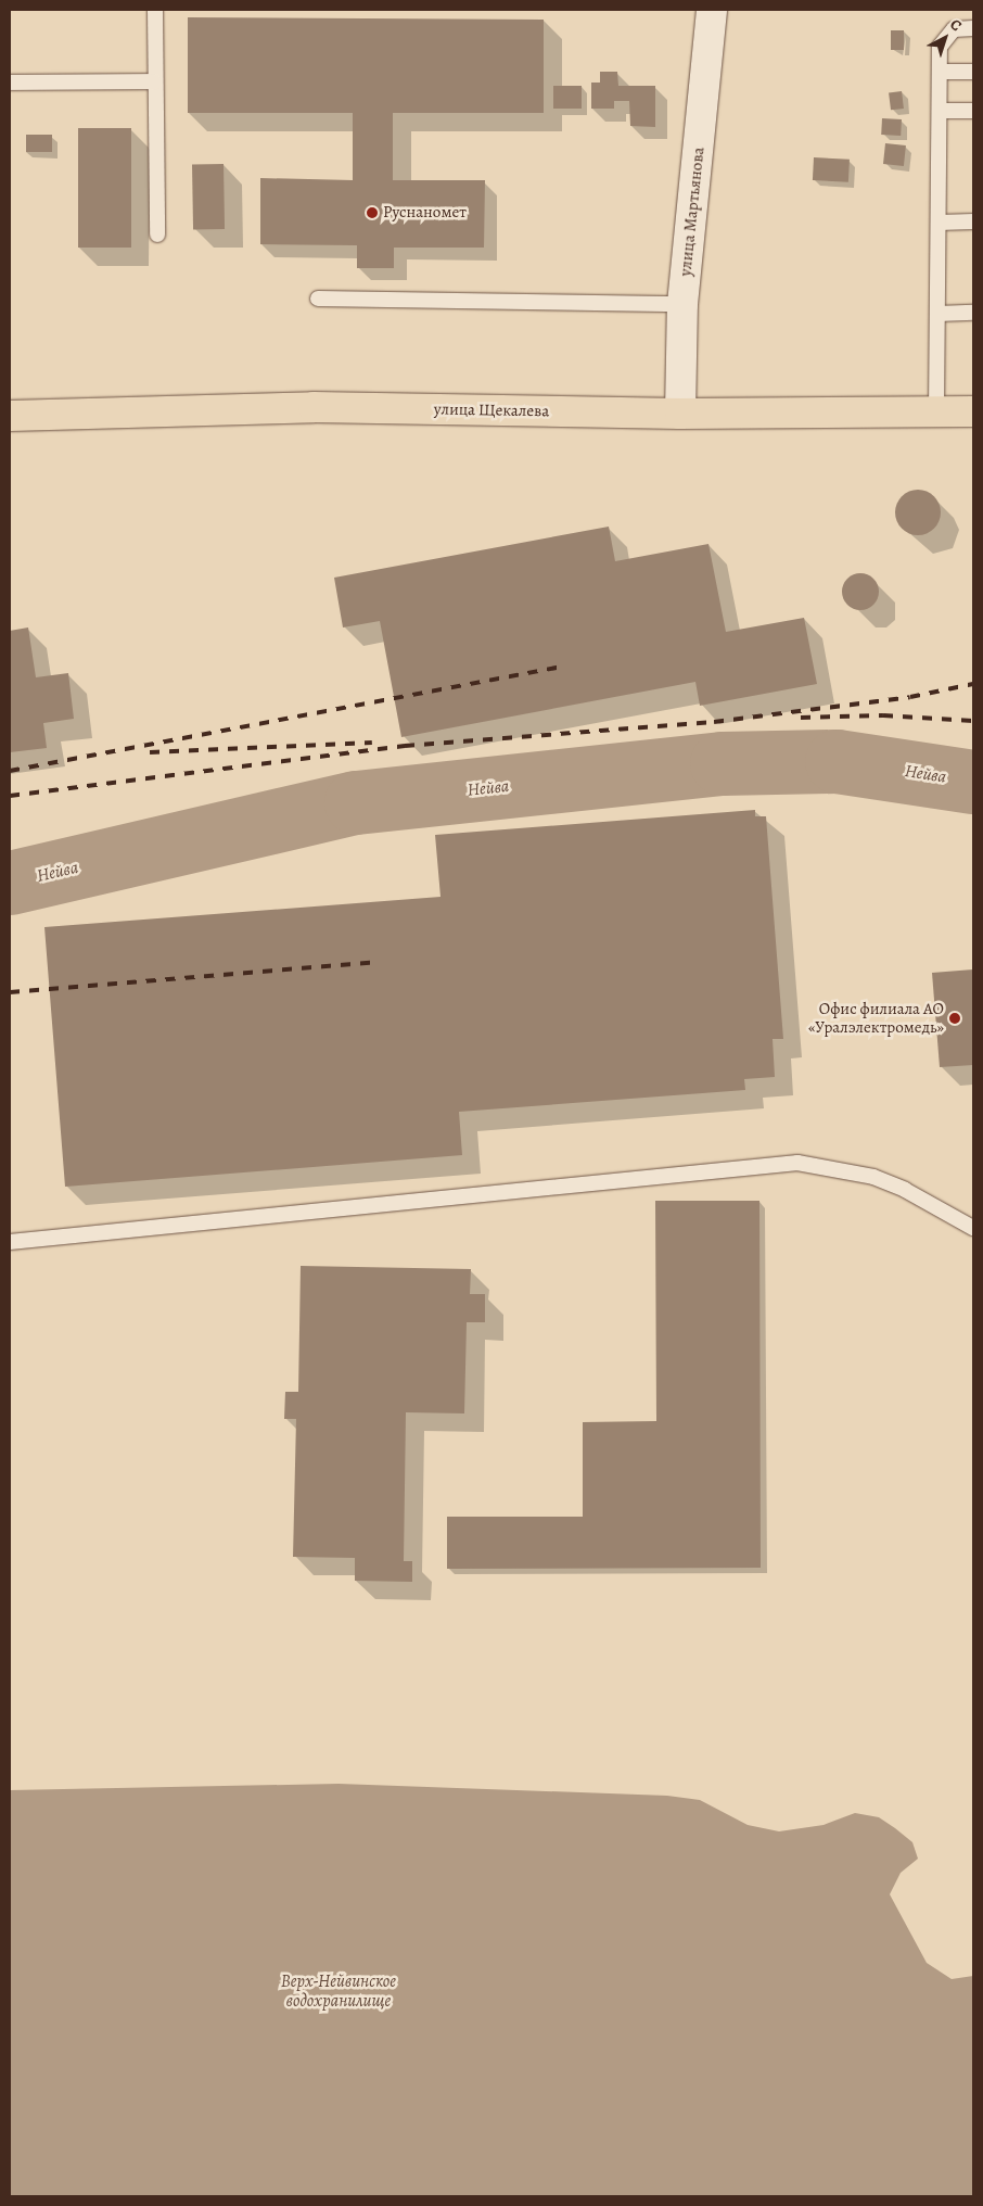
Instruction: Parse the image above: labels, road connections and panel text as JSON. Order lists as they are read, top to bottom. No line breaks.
{"streets":{"main road":["улица Щекалева"],"street":["улица Мартьянова"]},"crossings":[["улица Мартьянова","улица Щекалева"]],"water":["Нейва","Верх-Нейвинское водохранилище"],"places":["Руснаномет","Офис филиала АО «Уралэлектромедь»"],"north":"top right"}
